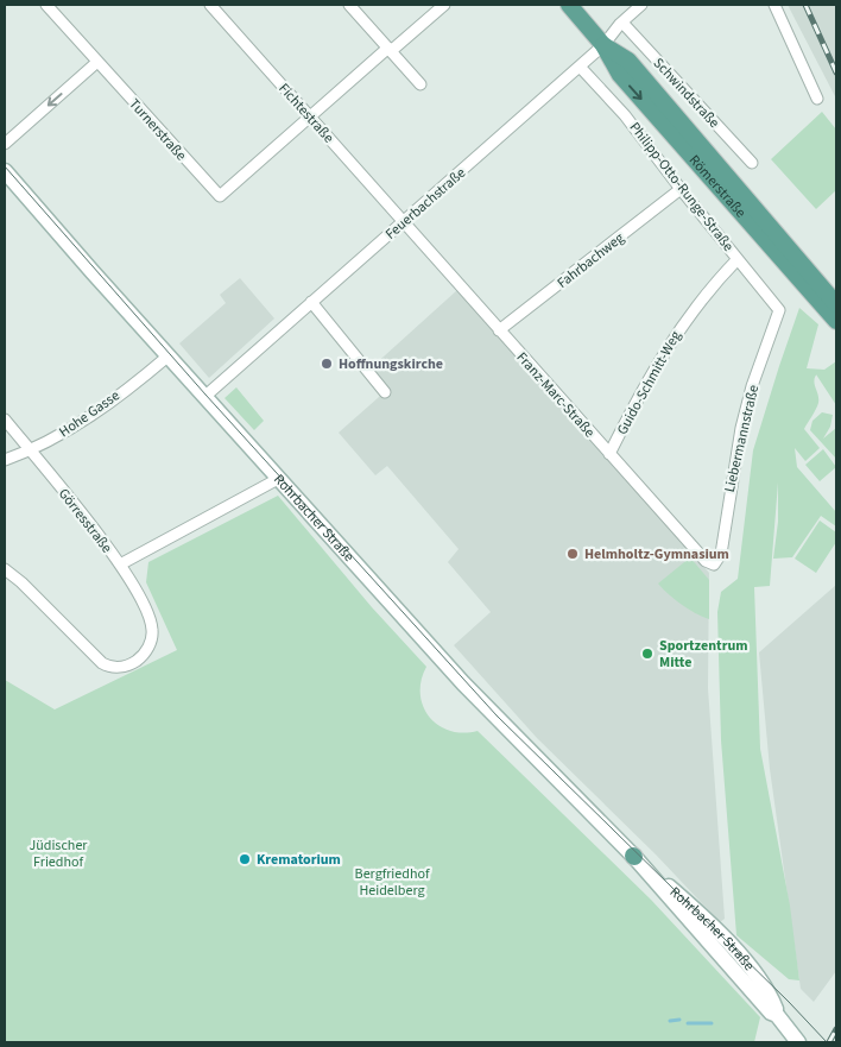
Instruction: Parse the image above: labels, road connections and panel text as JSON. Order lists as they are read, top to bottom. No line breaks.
{"streets":{"main road":["Römerstraße","Rohrbacher Straße"],"street":["Schwindstraße","Fichtestraße","Turnerstraße","Philipp-Otto-Runge-Straße","Feuerbachstraße","Fahrbachweg","Guido-Schmitt-Weg","Franz-Marc-Straße","Hohe Gasse","Liebermannstraße","Görresstraße"]},"crossings":[["Schwindstraße","Feuerbachstraße"],["Fichtestraße","Turnerstraße"],["Fichtestraße","Feuerbachstraße"],["Fichtestraße","Franz-Marc-Straße"],["Römerstraße","Feuerbachstraße"],["Philipp-Otto-Runge-Straße","Feuerbachstraße"],["Philipp-Otto-Runge-Straße","Fahrbachweg"],["Philipp-Otto-Runge-Straße","Guido-Schmitt-Weg"],["Philipp-Otto-Runge-Straße","Liebermannstraße"],["Feuerbachstraße","Franz-Marc-Straße"],["Feuerbachstraße","Rohrbacher Straße"],["Fahrbachweg","Franz-Marc-Straße"],["Guido-Schmitt-Weg","Franz-Marc-Straße"],["Franz-Marc-Straße","Liebermannstraße"],["Hohe Gasse","Rohrbacher Straße"],["Hohe Gasse","Görresstraße"],["Rohrbacher Straße","Görresstraße"]],"parks":["Jüdischer Friedhof","Bergfriedhof Heidelberg"],"places":["Hoffnungskirche","Helmholtz-Gymnasium","Sportzentrum Mitte","Krematorium"]}
